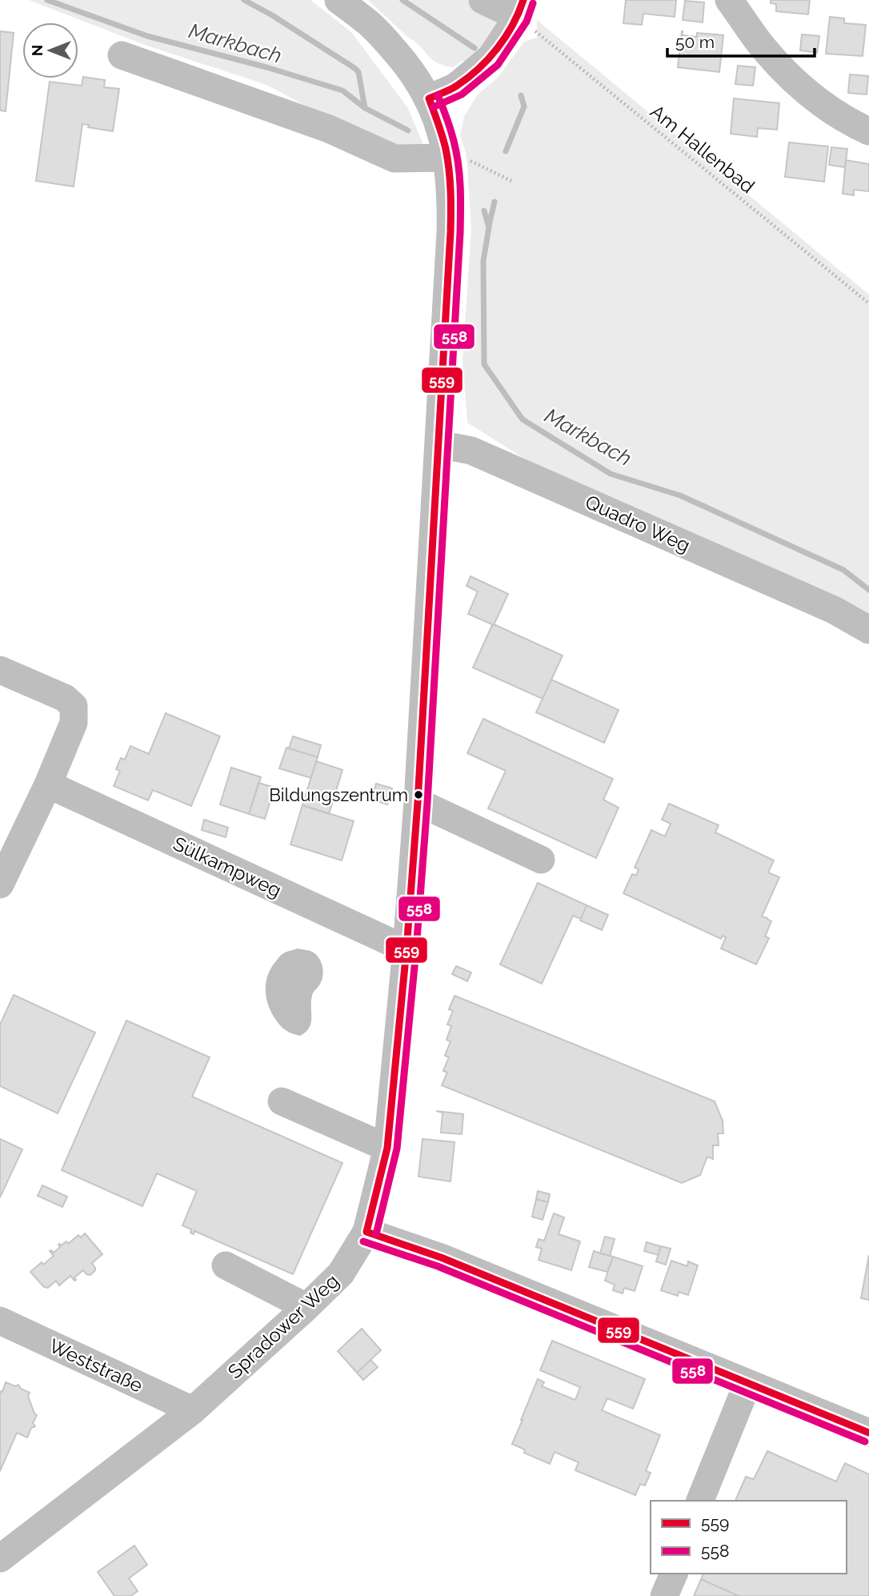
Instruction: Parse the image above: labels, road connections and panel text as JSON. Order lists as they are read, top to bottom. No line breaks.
{"streets":{"street":["Quadro Weg","Sülkampweg","Spradower Weg","Weststraße"],"path":["Am Hallenbad"]},"crossings":[["Quadro Weg","Spradower Weg"],["Sülkampweg","Spradower Weg"],["Spradower Weg","Weststraße"]],"water":["Markbach"],"places":["Bildungszentrum"],"lines":["transit line 559","transit line 558"],"legend":["559","558"],"scale_bar":"50 m","north":"left"}
